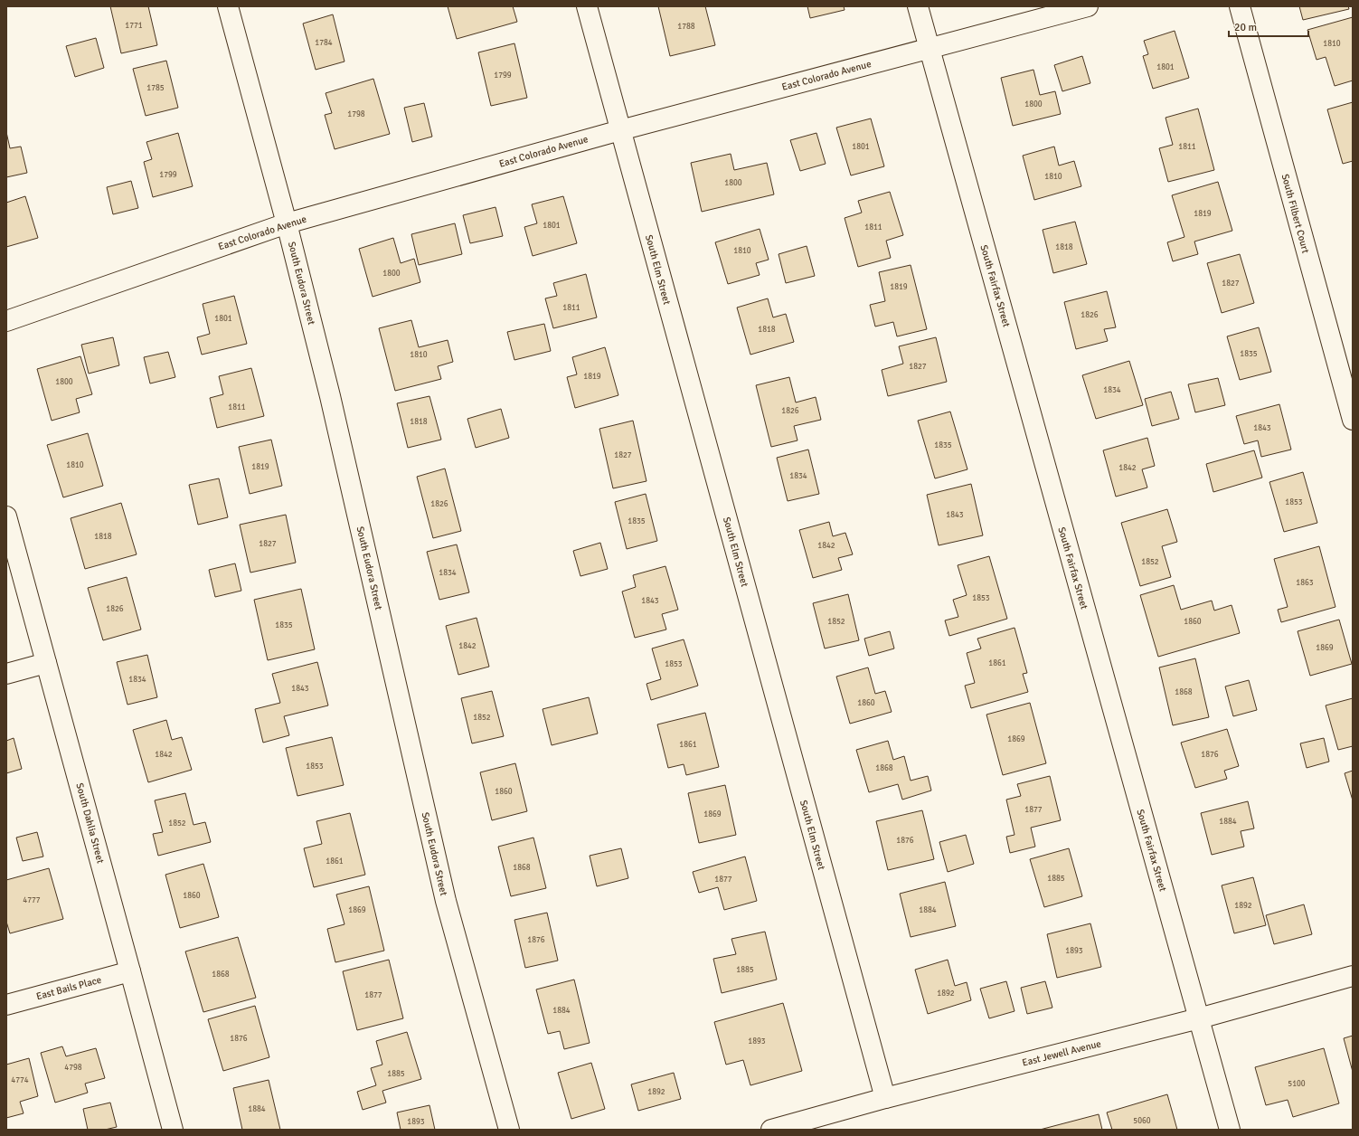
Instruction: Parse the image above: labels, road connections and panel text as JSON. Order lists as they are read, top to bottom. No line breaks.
{"streets":{"street":["East Colorado Avenue","South Filbert Court","South Elm Street","South Eudora Street","South Fairfax Street","South Dahlia Street","East Bails Place","East Jewell Avenue"]},"crossings":[["East Colorado Avenue","South Elm Street"],["East Colorado Avenue","South Eudora Street"],["East Colorado Avenue","South Fairfax Street"],["South Elm Street","East Jewell Avenue"],["South Fairfax Street","East Jewell Avenue"],["South Dahlia Street","East Bails Place"]],"house_numbers":["1771","1788","1784","1810","1801","1799","1785","1800","1798","1801","1811","1799","1810","1800","1819","1801","1811","1818","1810","1800","1827","1819","1811","1826","1801","1818","1835","1810","1827","1819","1800","1834","1811","1826","1818","1843","1835","1827","1810","1819","1842","1834","1853","1826","1843","1835","1818","1827","1842","1852","1834","1863","1853","1843","1826","1852","1860","1835","1842","1869","1861","1853","1834","1843","1868","1860","1852","1869","1861","1842","1876","1853","1868","1860","1877","1869","1884","1852","1876","1861","1868","1885","1877","1860","4777","1892","1869","1884","1876","1893","1885","1868","1892","1877","1884","1876","1893","4798","1885","4774","5100","1892","1884","5060","1893"],"scale_bar":"20 m"}
